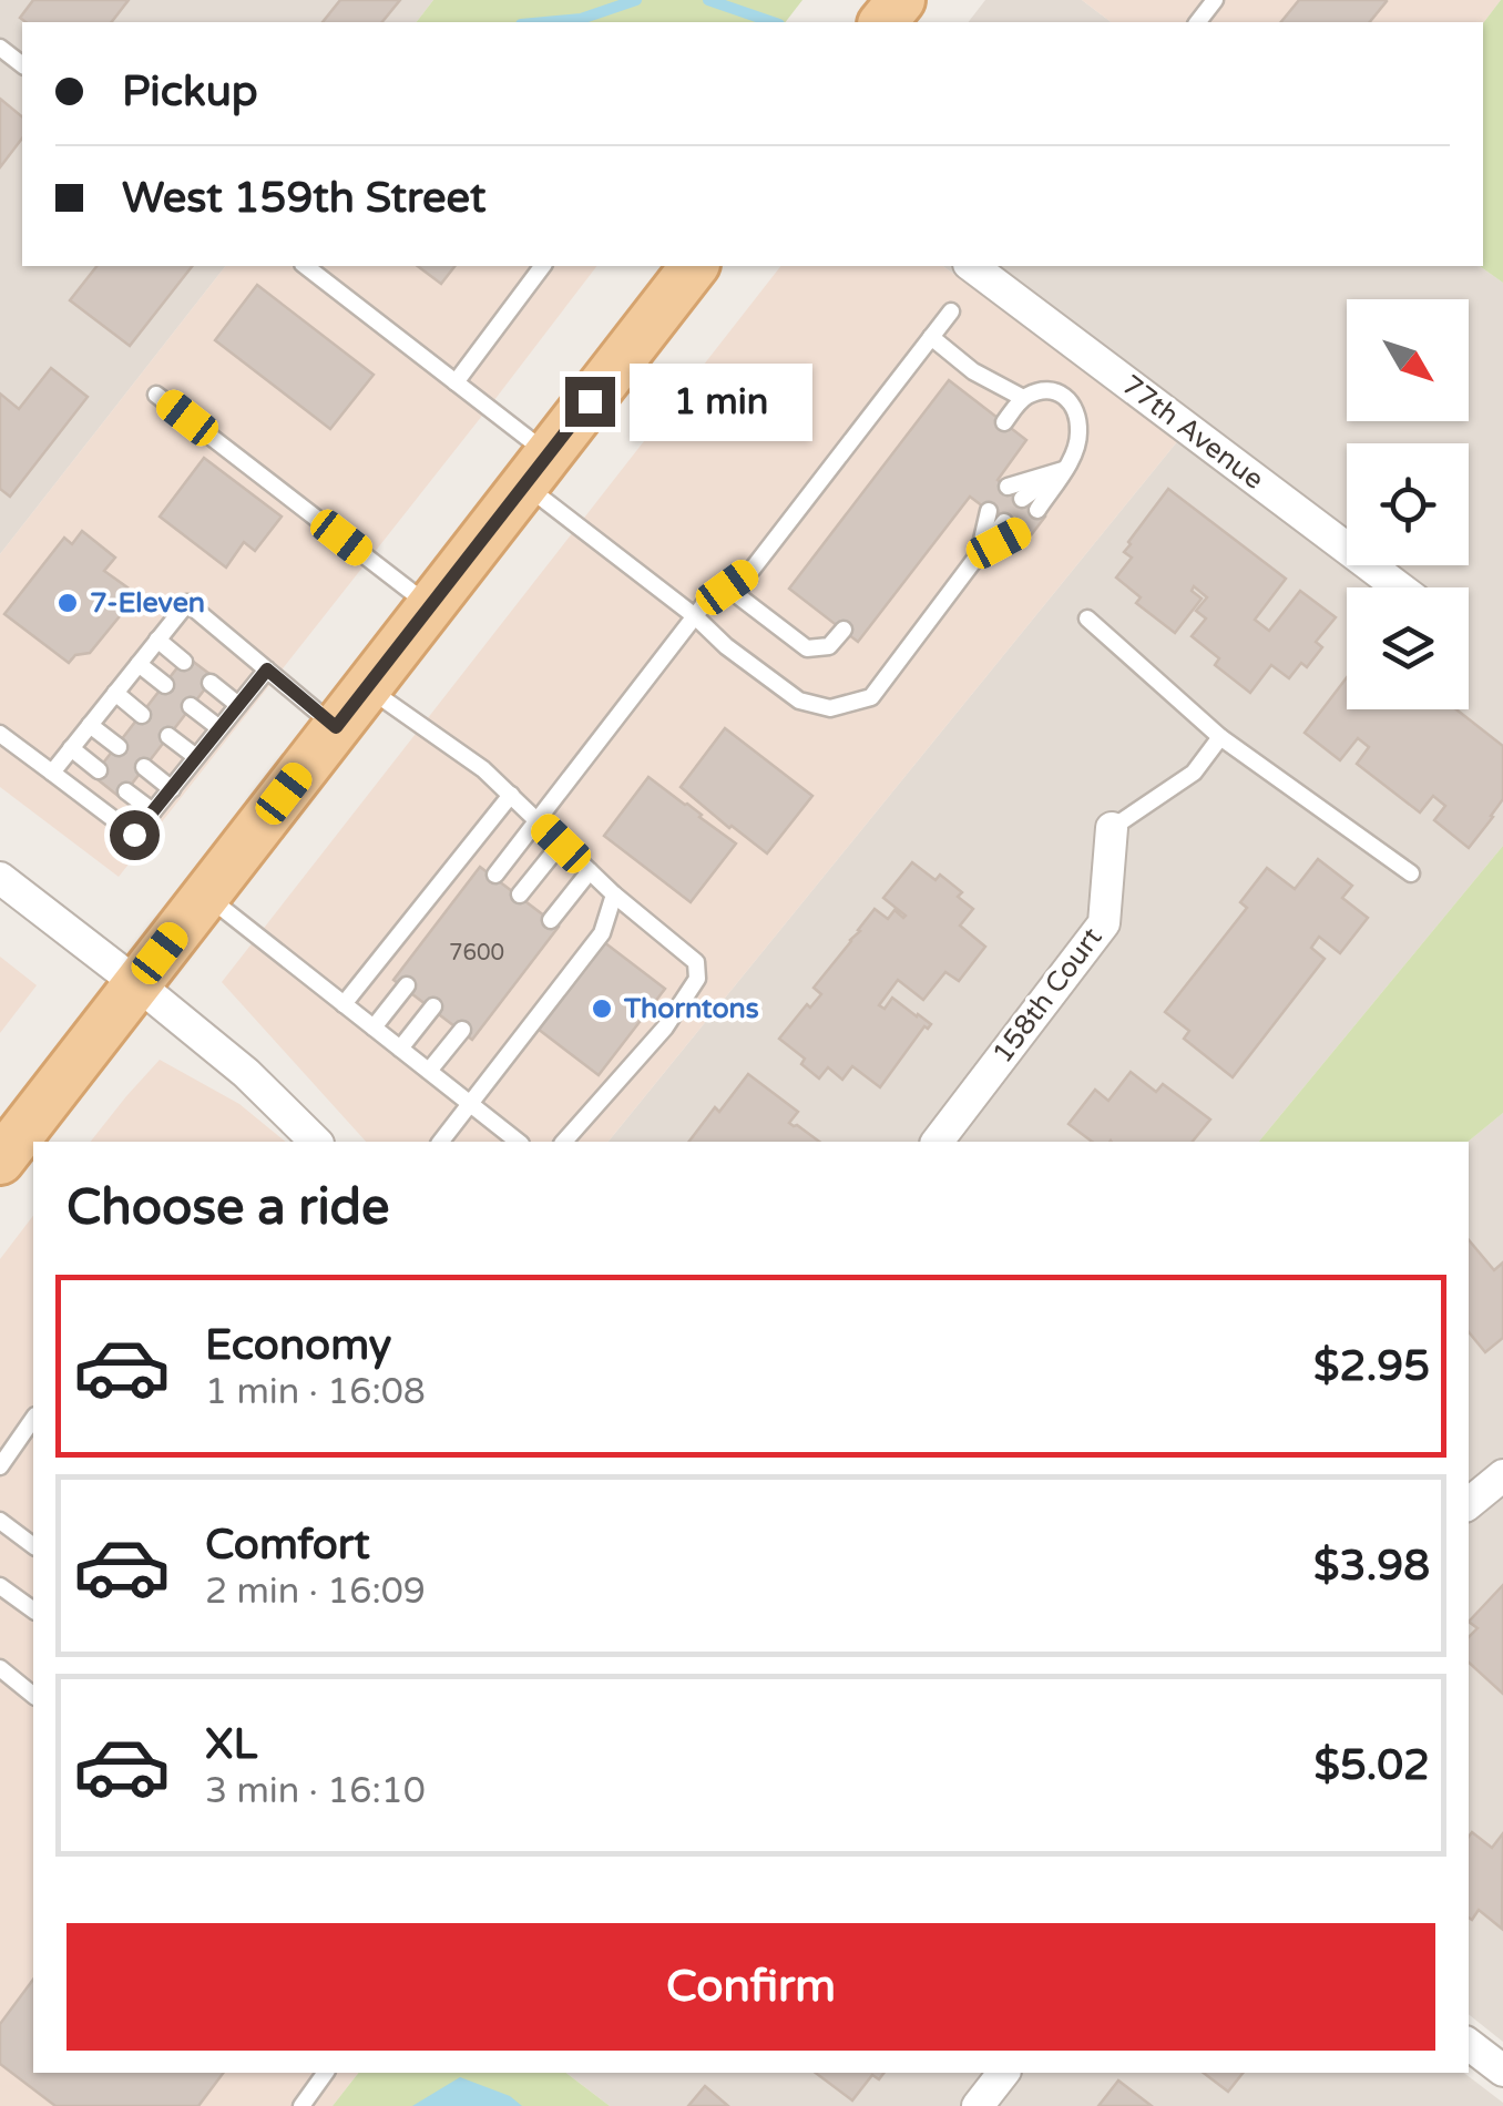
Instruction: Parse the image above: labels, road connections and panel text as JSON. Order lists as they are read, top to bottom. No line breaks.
{"streets":{"street":["77th Avenue","158th Court"]},"places":["7-Eleven","Thorntons"],"house_numbers":["7600"],"north":"bottom right","page":{"banner":["Pickup","West 159th Street"],"bubble":"1 min","heading":"Choose a ride","list":[{"name":"Economy","note":"1 min · 16:08","value":"$2.95"},{"name":"Comfort","note":"2 min · 16:09","value":"$3.98"},{"name":"XL","note":"3 min · 16:10","value":"$5.02"}],"buttons":"Confirm"}}
